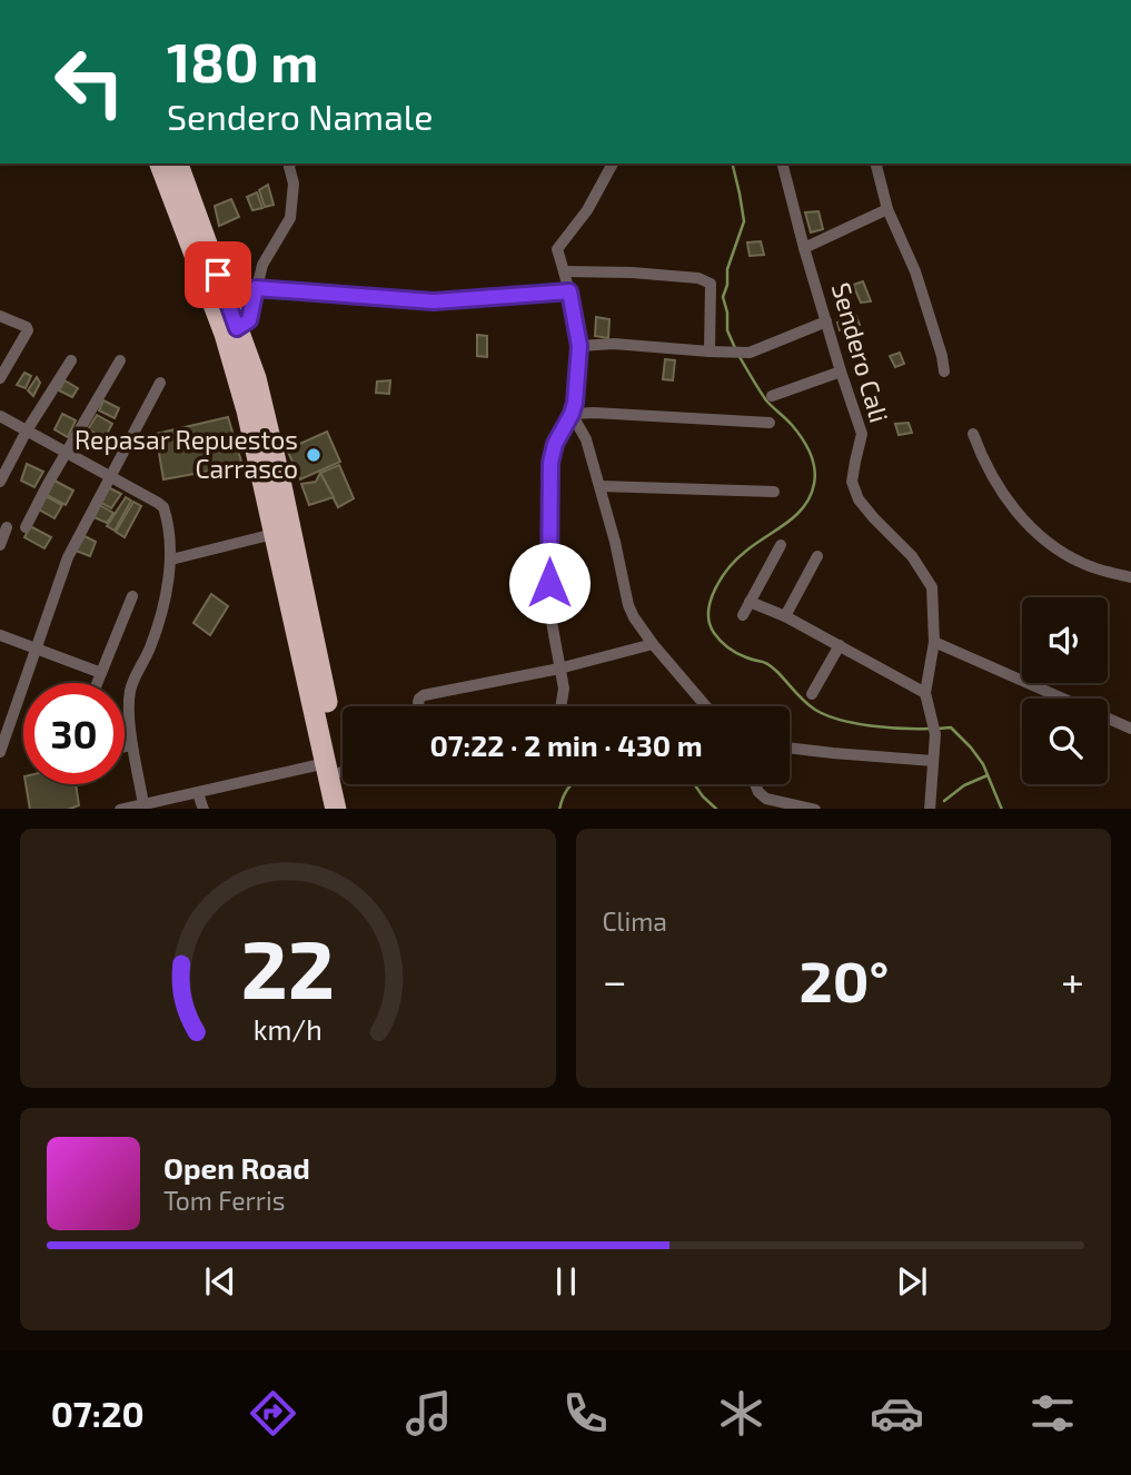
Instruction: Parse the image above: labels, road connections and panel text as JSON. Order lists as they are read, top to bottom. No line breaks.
{"streets":{"street":["Sendero Cali"]},"places":["Repasar Repuestos Carrasco"],"page":{"turn":["180 m","Sendero Namale"],"limit":"30","trip":"07:22 · 2 min · 430 m","tile":"Clima","heat":["−","20°","+"],"song":["Open Road","Tom Ferris"],"tabs":"07:20","gauge":["22","km/h"]}}
